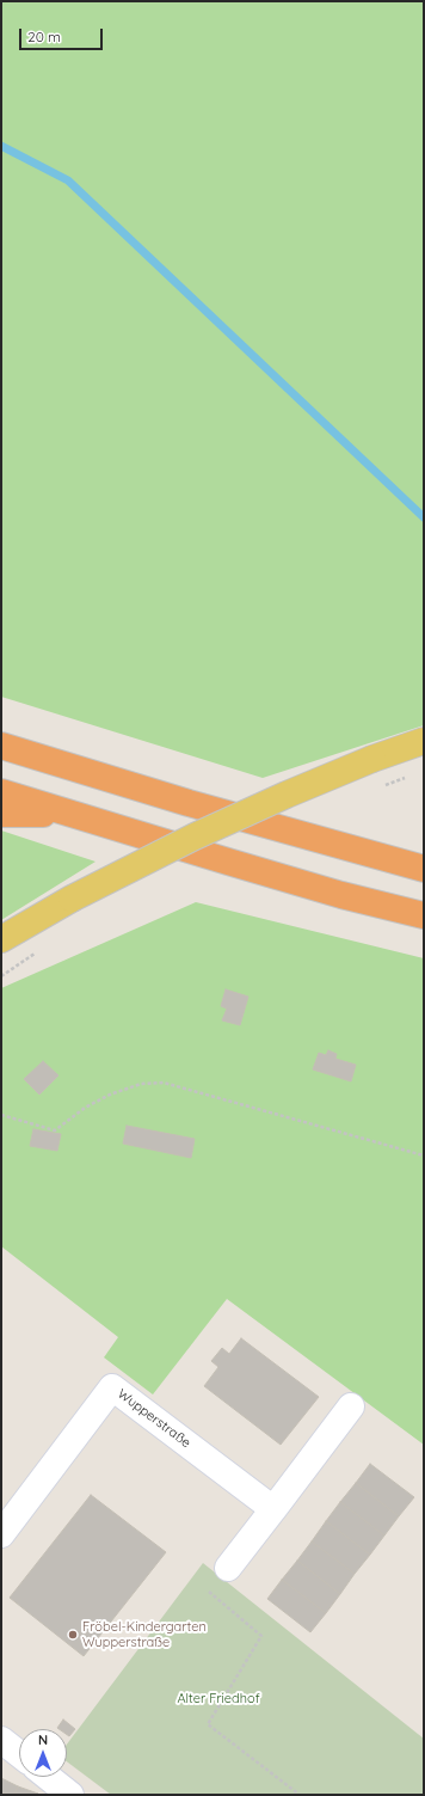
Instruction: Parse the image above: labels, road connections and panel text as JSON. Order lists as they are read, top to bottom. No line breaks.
{"streets":{"street":["Wupperstraße"]},"parks":["Alter Friedhof"],"places":["Fröbel-Kindergarten Wupperstraße"],"scale_bar":"20 m","north":"top"}
